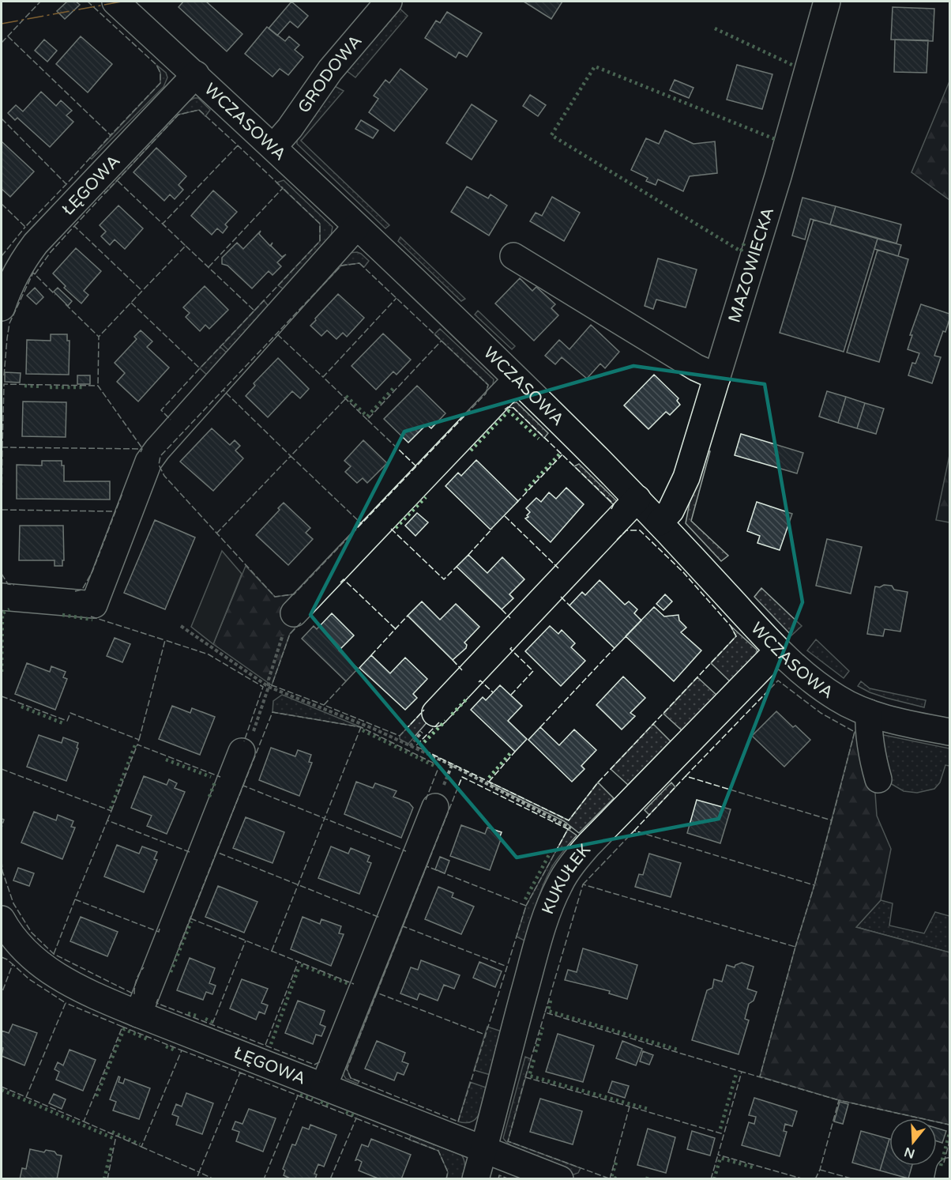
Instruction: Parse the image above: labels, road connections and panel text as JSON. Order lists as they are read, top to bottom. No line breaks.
{"streets":{"street":["GRODOWA","WCZASOWA","ŁĘGOWA","MAZOWIECKA","KUKUŁEK"]},"crossings":[["GRODOWA","WCZASOWA"],["WCZASOWA","ŁĘGOWA"],["WCZASOWA","MAZOWIECKA"],["WCZASOWA","KUKUŁEK"],["ŁĘGOWA","KUKUŁEK"]],"north":"bottom"}
